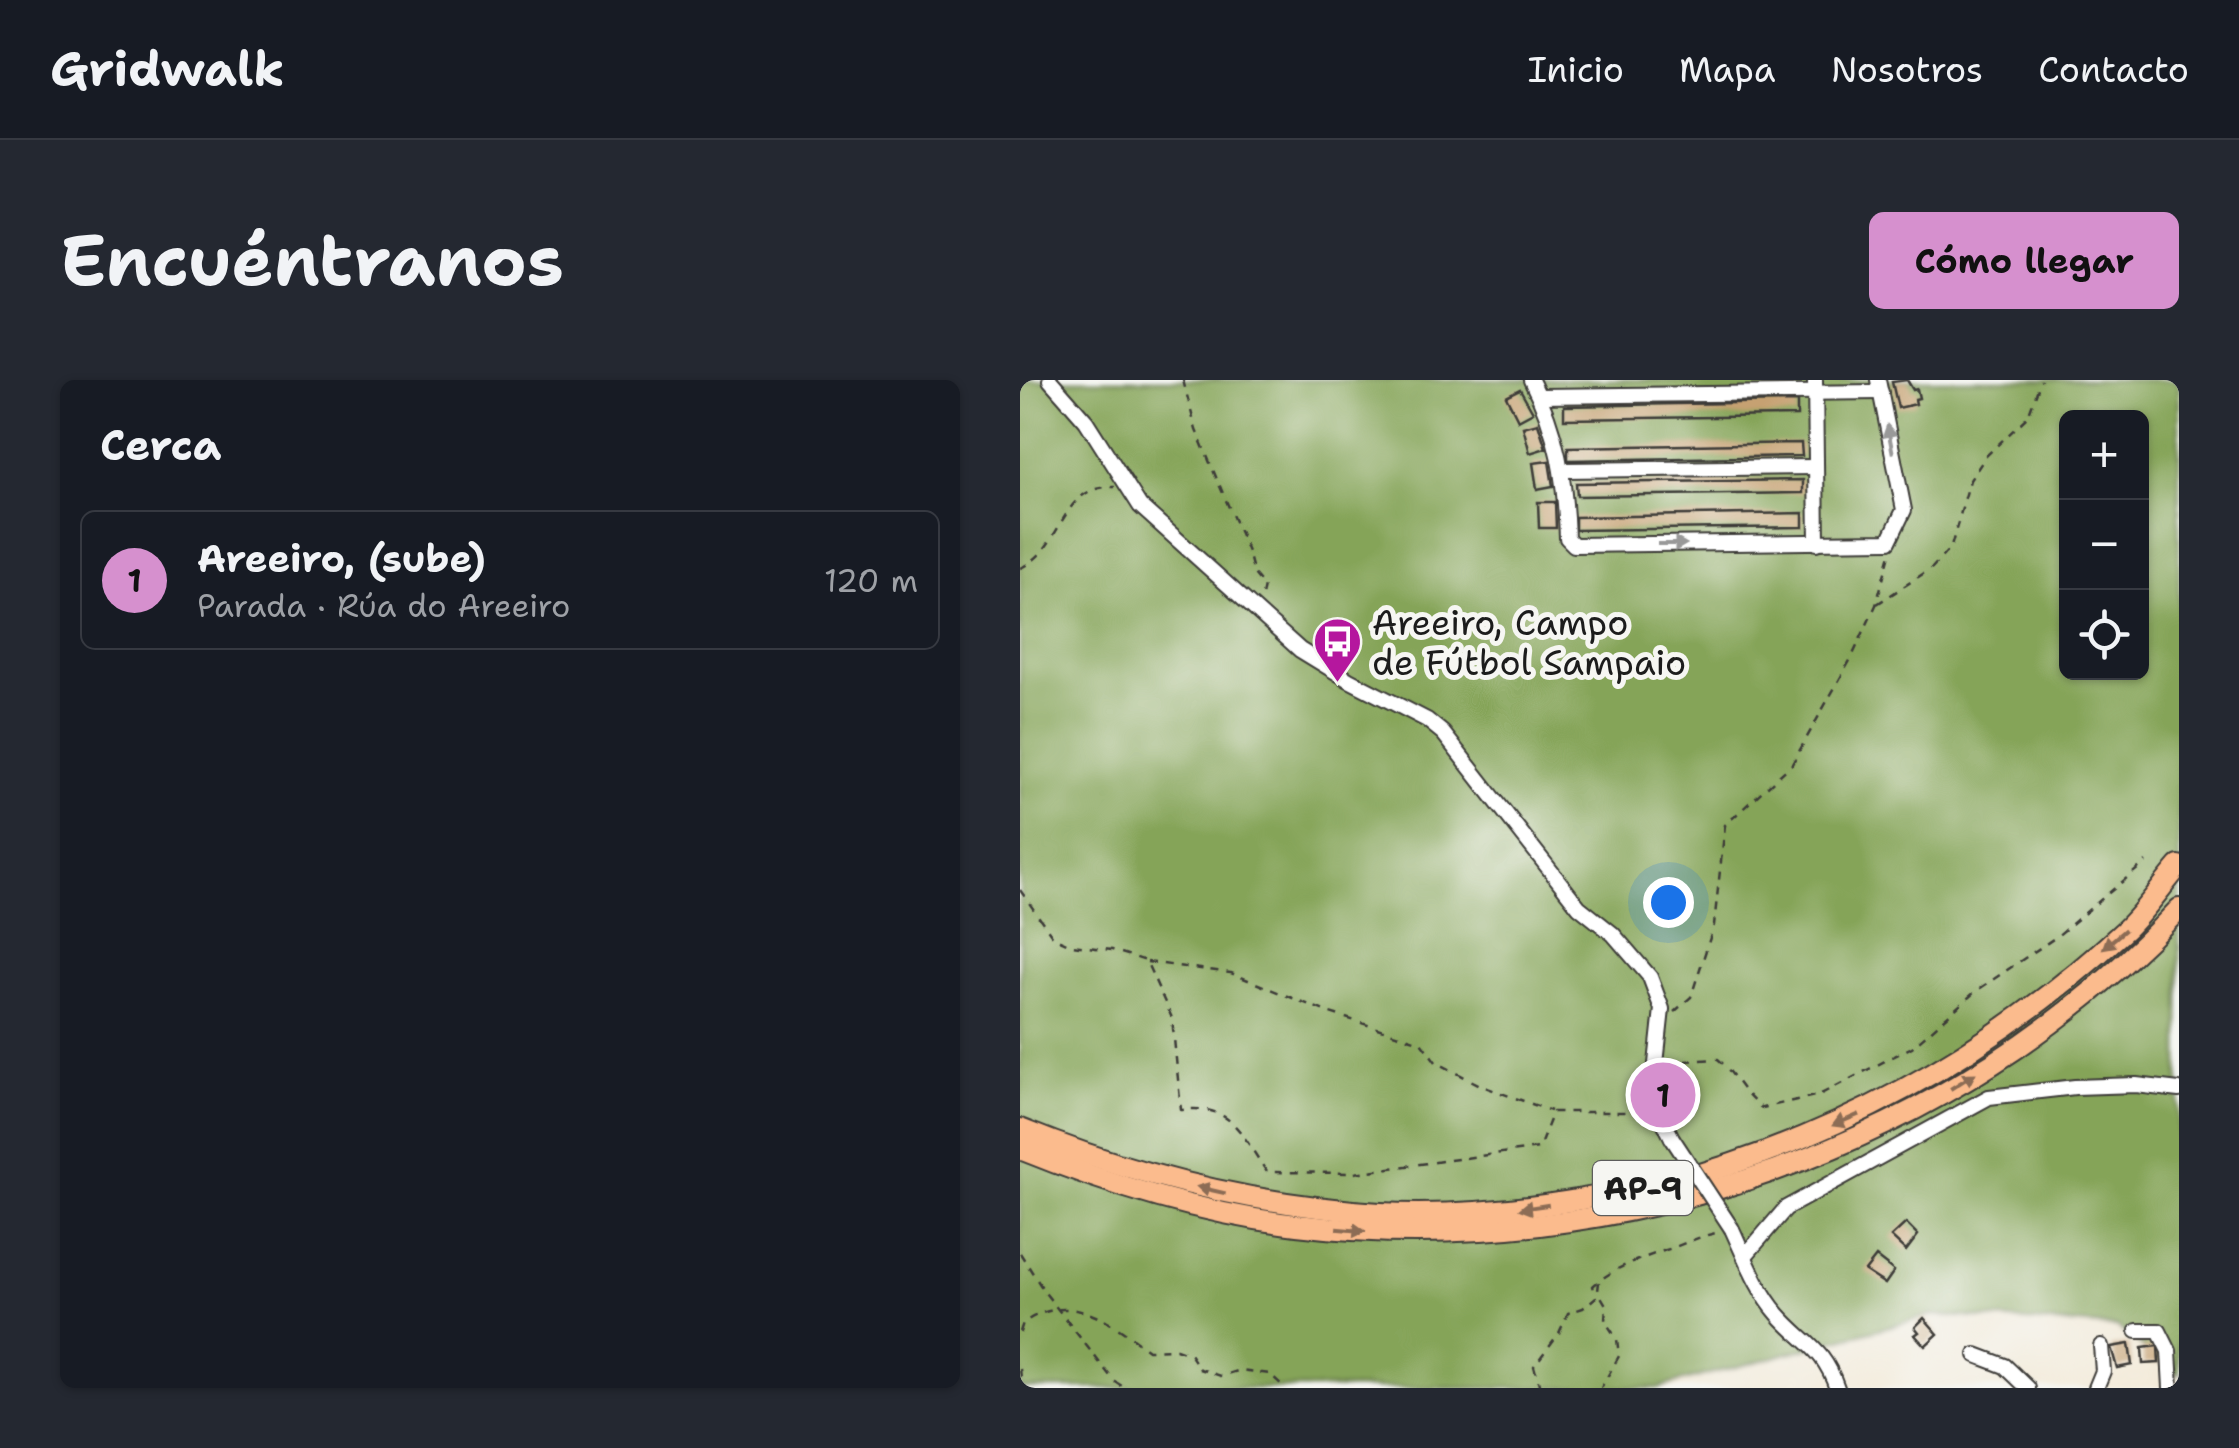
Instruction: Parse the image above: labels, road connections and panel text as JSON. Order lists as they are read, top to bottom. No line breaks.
{"streets":{"highway":["AP-9"]},"places":{"bus stop":["Areeiro, Campo de Fútbol Sampaio"]},"page":{"header":"Gridwalk","nav":["Inicio","Mapa","Nosotros","Contacto"],"buttons":"Cómo llegar","title":"Encuéntranos","heading":"Cerca","map_buttons":["+","−"],"list":[{"mark":"1","name":"Areeiro, (sube)","note":"Parada · Rúa do Areeiro","value":"120 m"}],"pins":"1"}}
